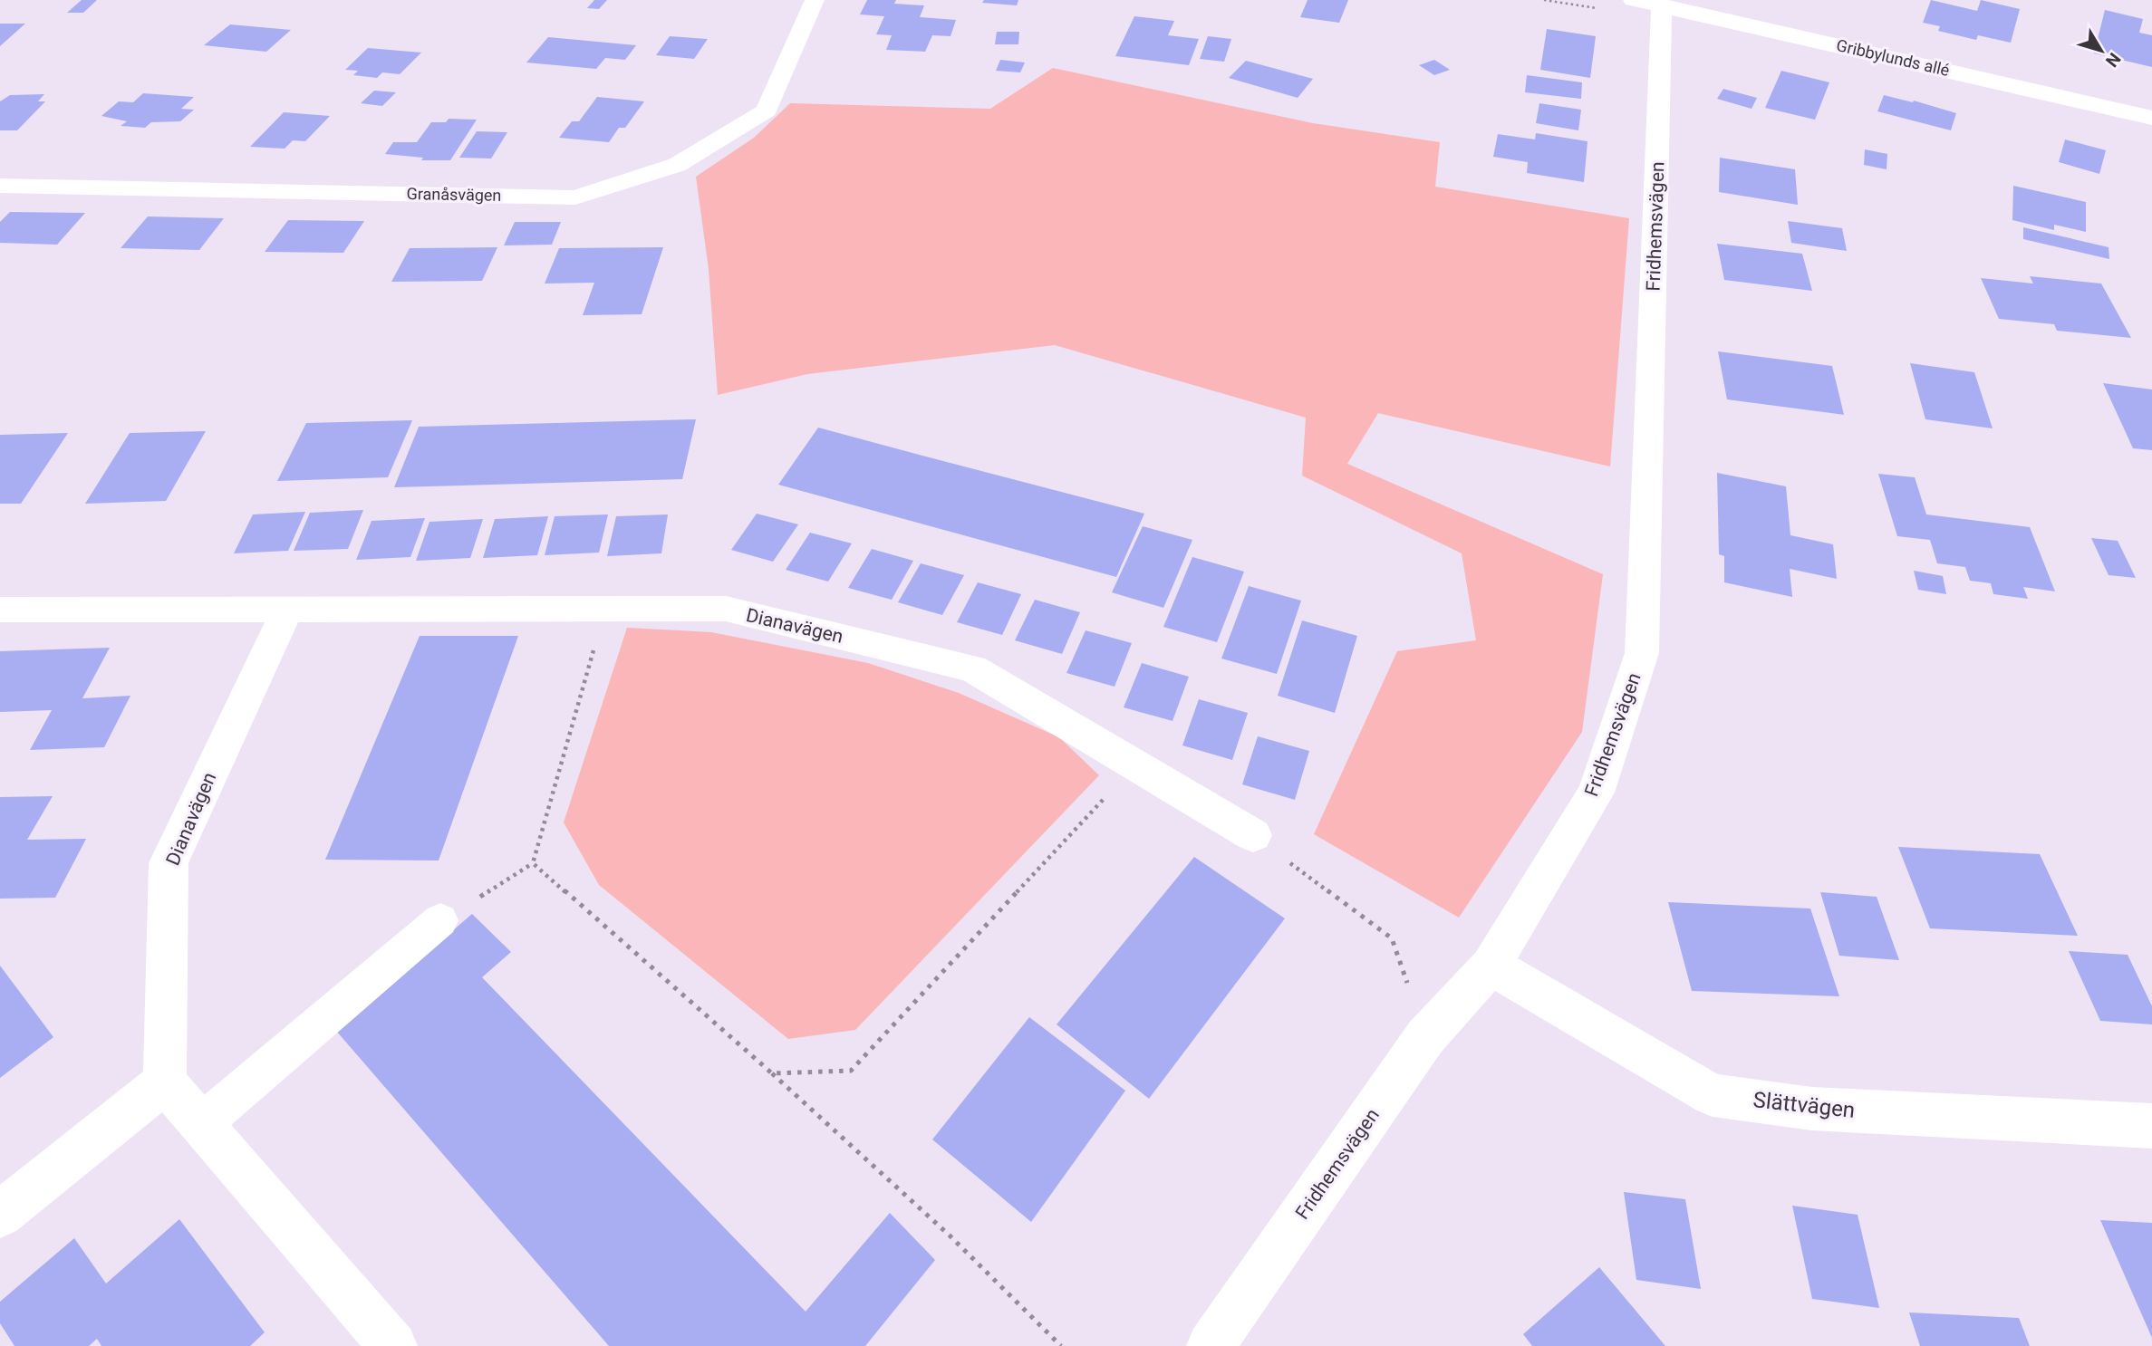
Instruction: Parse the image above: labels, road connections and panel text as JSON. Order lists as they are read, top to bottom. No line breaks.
{"streets":{"street":["Gribbylunds allé","Granåsvägen","Fridhemsvägen","Dianavägen","Slättvägen"]},"crossings":[["Gribbylunds allé","Fridhemsvägen"],["Fridhemsvägen","Slättvägen"]],"north":"bottom right"}
